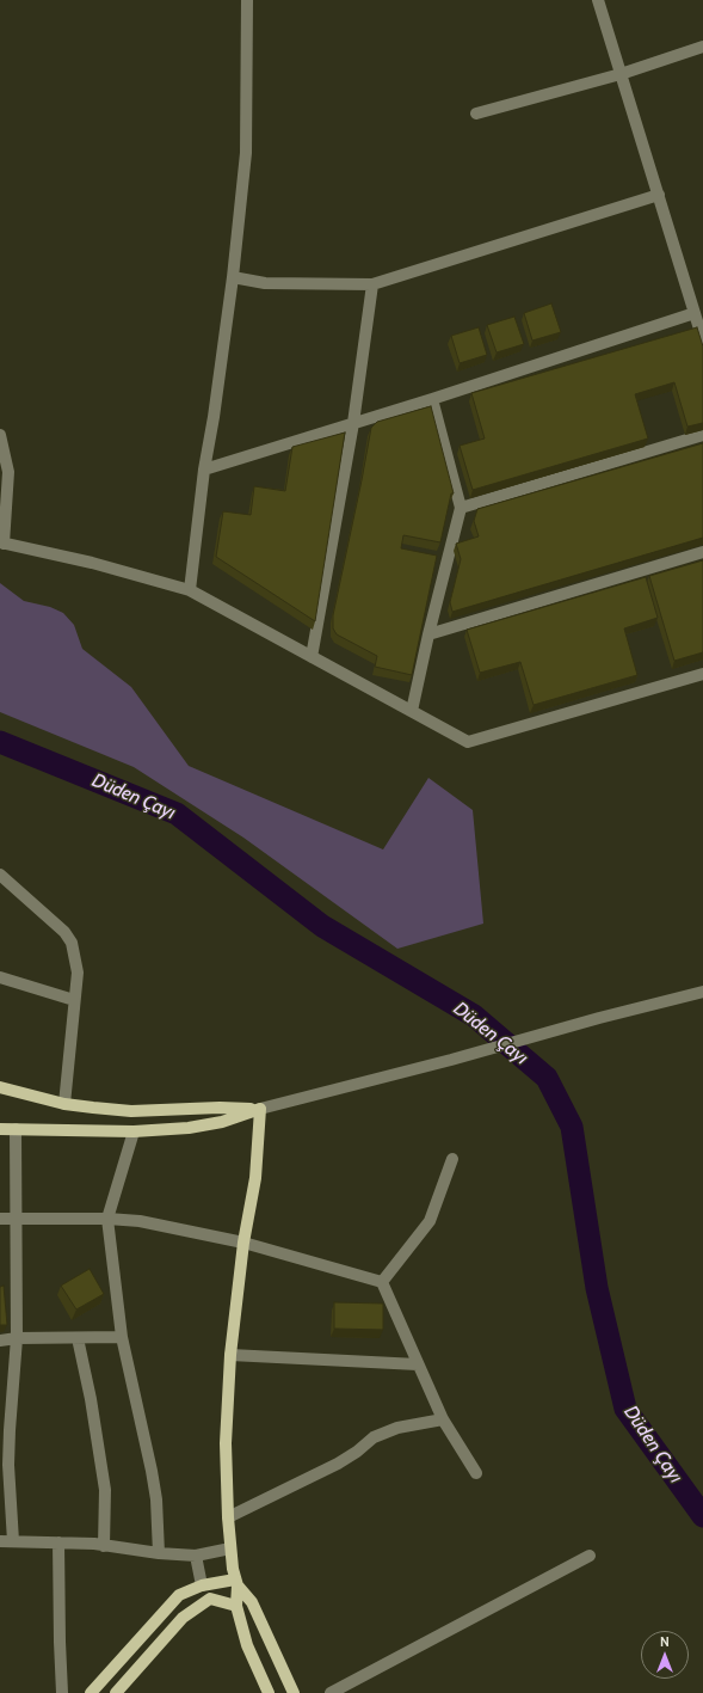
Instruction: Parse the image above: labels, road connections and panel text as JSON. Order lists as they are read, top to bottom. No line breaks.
{"water":["Düden Çayı"],"north":"top"}
